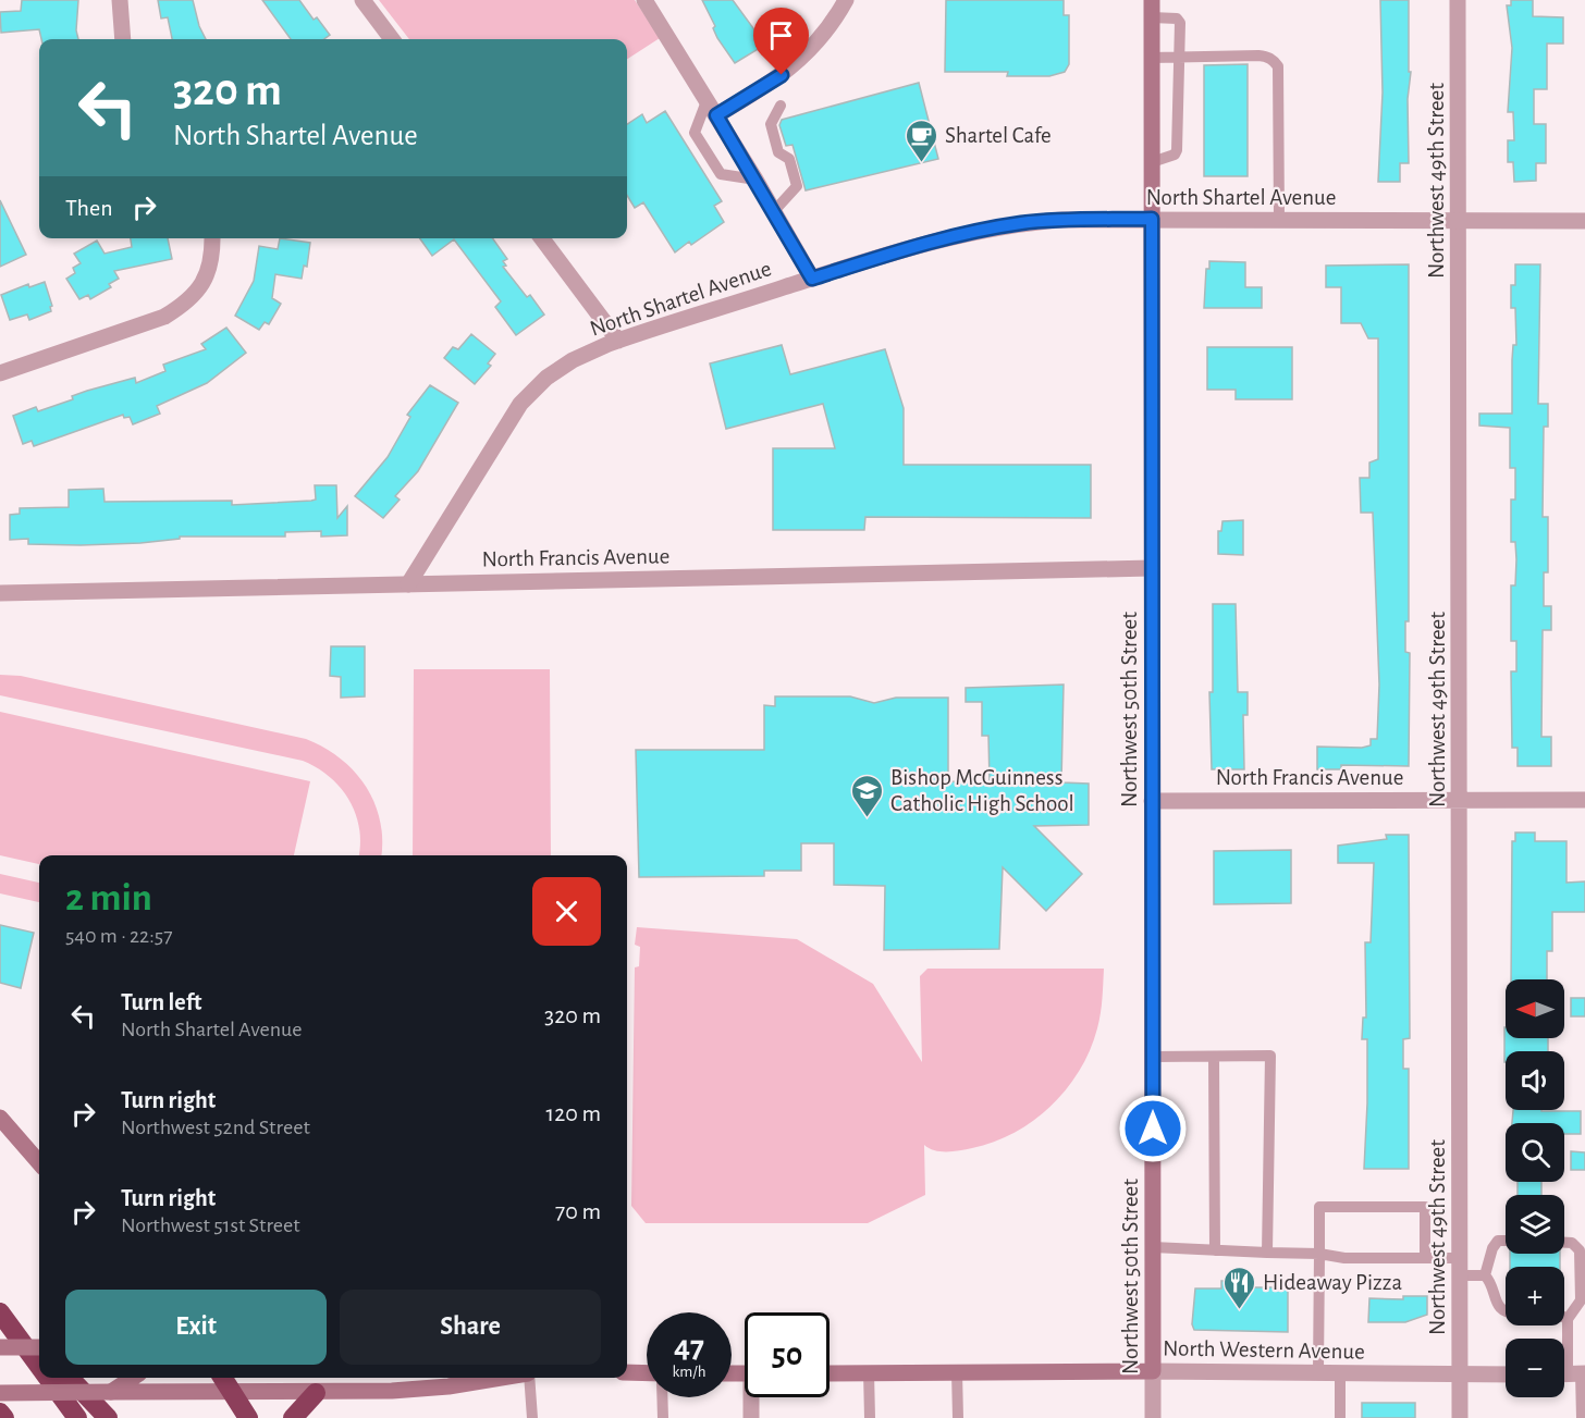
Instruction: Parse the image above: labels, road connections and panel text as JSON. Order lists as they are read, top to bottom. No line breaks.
{"streets":{"main road":["Northwest 50th Street","North Western Avenue"],"street":["Northwest 49th Street","North Shartel Avenue","North Francis Avenue"]},"crossings":[["Northwest 49th Street","North Shartel Avenue"],["Northwest 49th Street","North Francis Avenue"],["Northwest 49th Street","North Western Avenue"],["North Shartel Avenue","North Francis Avenue"],["North Shartel Avenue","Northwest 50th Street"],["North Francis Avenue","Northwest 50th Street"],["Northwest 50th Street","North Western Avenue"]],"places":{"cafe":["Shartel Cafe"],"school or university":["Bishop McGuinness Catholic High School"],"restaurant":["Hideaway Pizza"]},"north":"left","page":{"turn":["320 m","North Shartel Avenue"],"then":"Then","heading":["2 min","540 m · 22:57"],"list":[{"name":"Turn left","note":"North Shartel Avenue","value":"320 m"},{"name":"Turn right","note":"Northwest 52nd Street","value":"120 m"},{"name":"Turn right","note":"Northwest 51st Street","value":"70 m"}],"map_buttons":["+","−"],"buttons":["Exit","Share"],"speed":"47 km/h","limit":"50"}}
